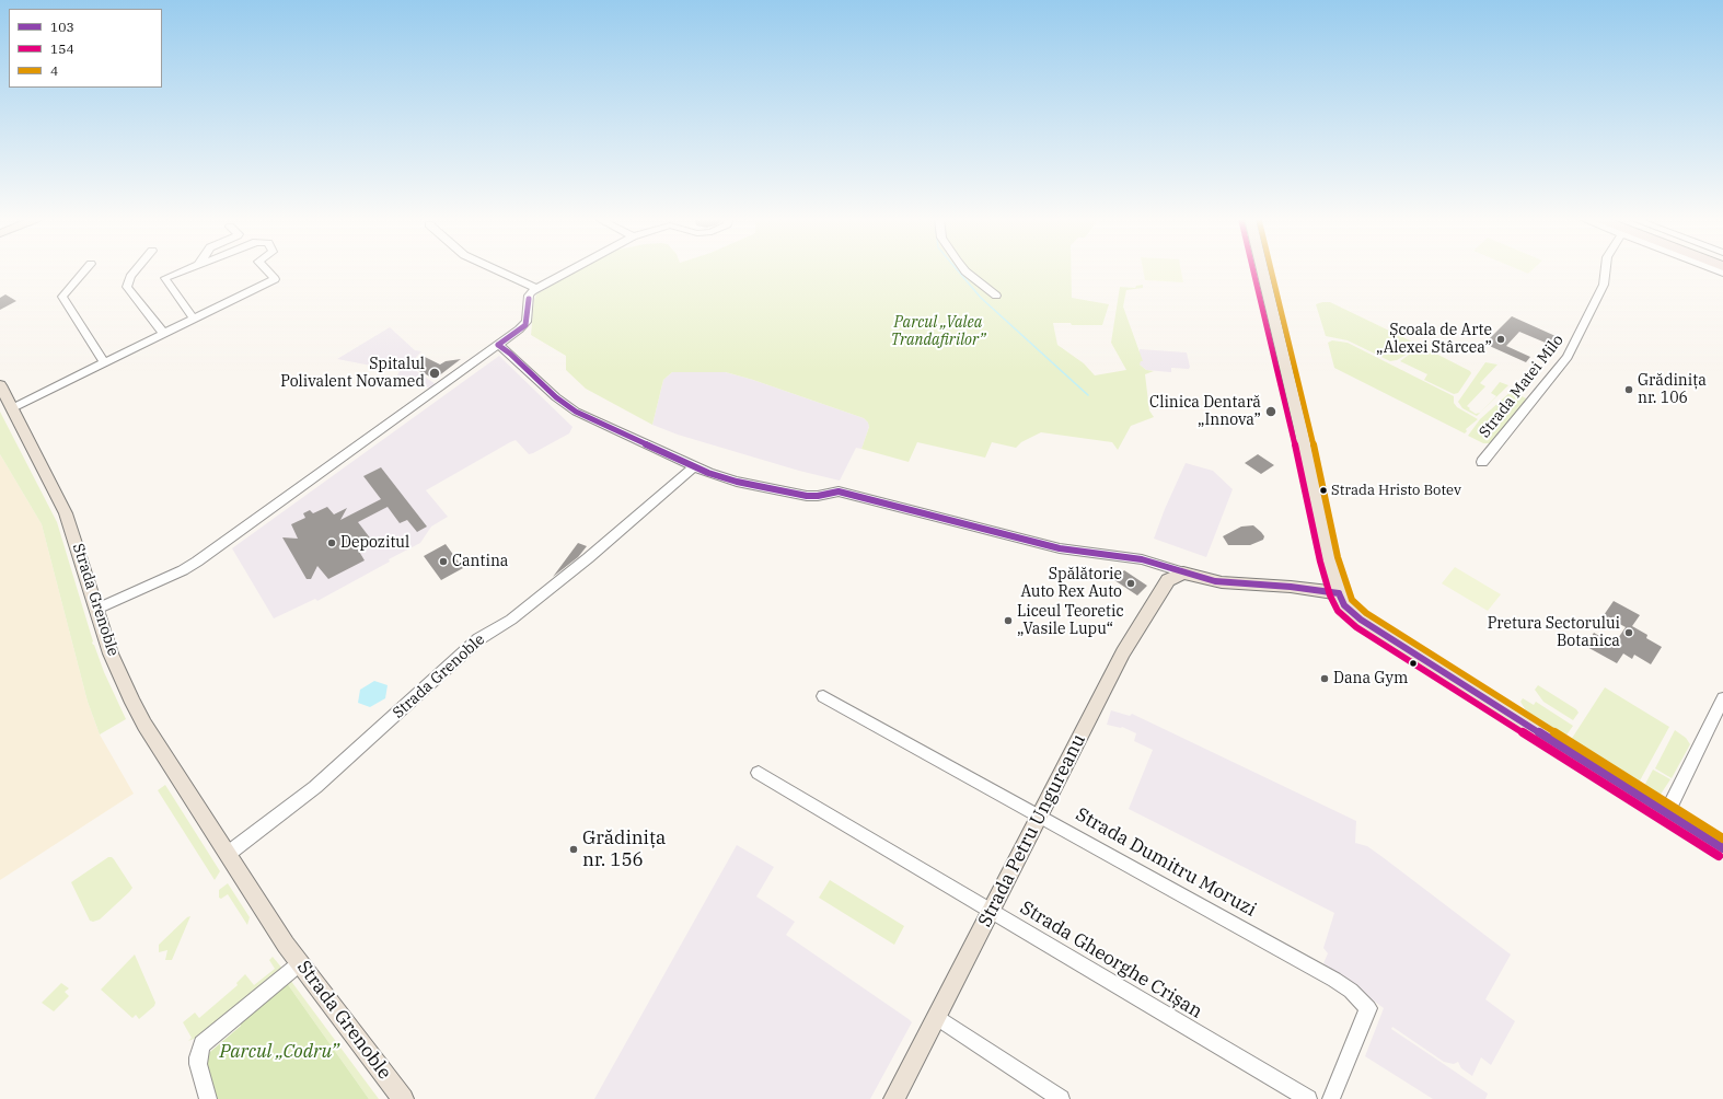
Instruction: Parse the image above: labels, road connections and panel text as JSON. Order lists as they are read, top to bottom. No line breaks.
{"streets":{"main road":["Strada Grenoble","Strada Petru Ungureanu"],"street":["Strada Matei Milo","Strada Dumitru Moruzi","Strada Gheorghe Crișan"]},"crossings":[["Strada Petru Ungureanu","Strada Dumitru Moruzi"],["Strada Petru Ungureanu","Strada Gheorghe Crișan"]],"parks":["Parcul „Valea Trandafirilor”","Parcul „Codru”"],"places":["Școala de Arte „Alexei Stârcea”","Spitalul Polivalent Novamed","Grădinița nr. 106","Clinica Dentară „Innova”","Strada Hristo Botev","Depozitul","Cantina","Spălătorie Auto Rex Auto","Liceul Teoretic „Vasile Lupu“","Pretura Sectorului Botanica","Dana Gym","Grădinița nr. 156"],"lines":["transit line 154","transit line 4","transit line 103"],"legend":["103","154","4"]}
